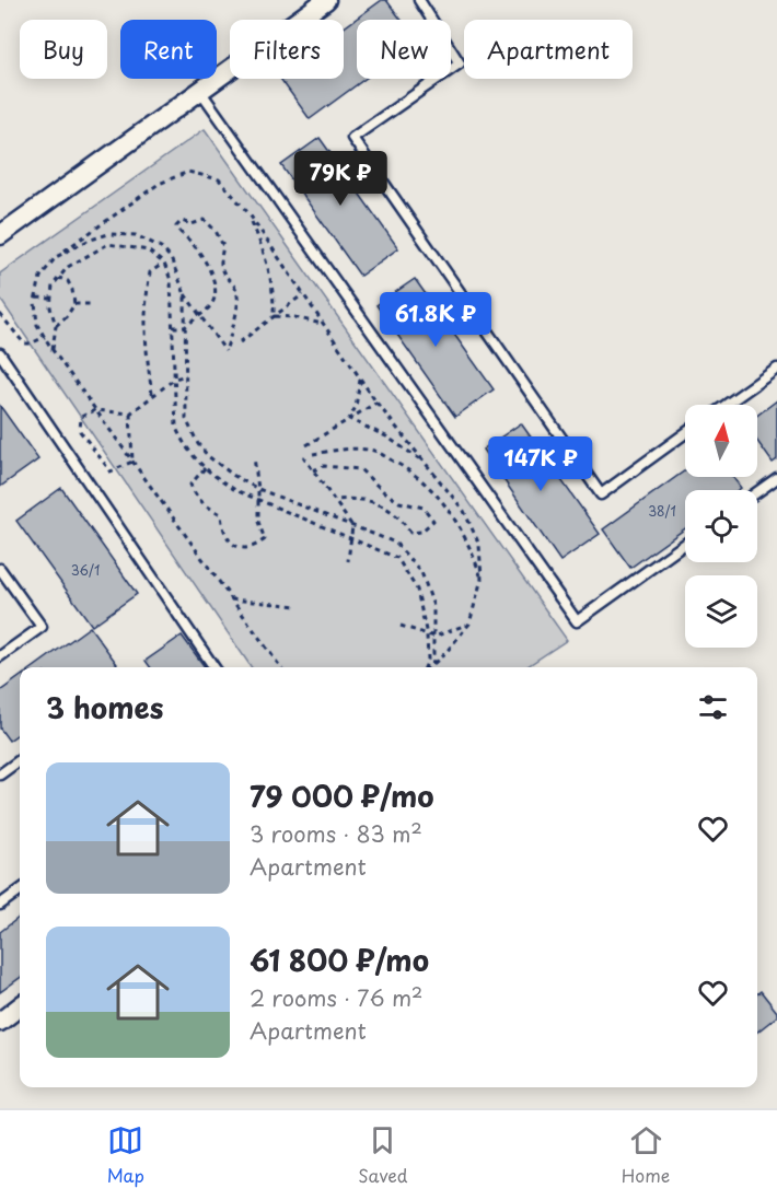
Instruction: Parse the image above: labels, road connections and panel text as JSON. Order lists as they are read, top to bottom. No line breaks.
{"house_numbers":["38/1","36/1"],"north":"top","page":{"chip":["Buy","Rent","Filters","New","Apartment"],"price":["79K ₽","61.8K ₽","147K ₽"],"heading":"3 homes","list":[{"name":"79 000 ₽/mo","note":"3 rooms · 83 m² · Apartment"},{"name":"61 800 ₽/mo","note":"2 rooms · 76 m² · Apartment"}],"tabs":["Map","Saved","Home"]}}
